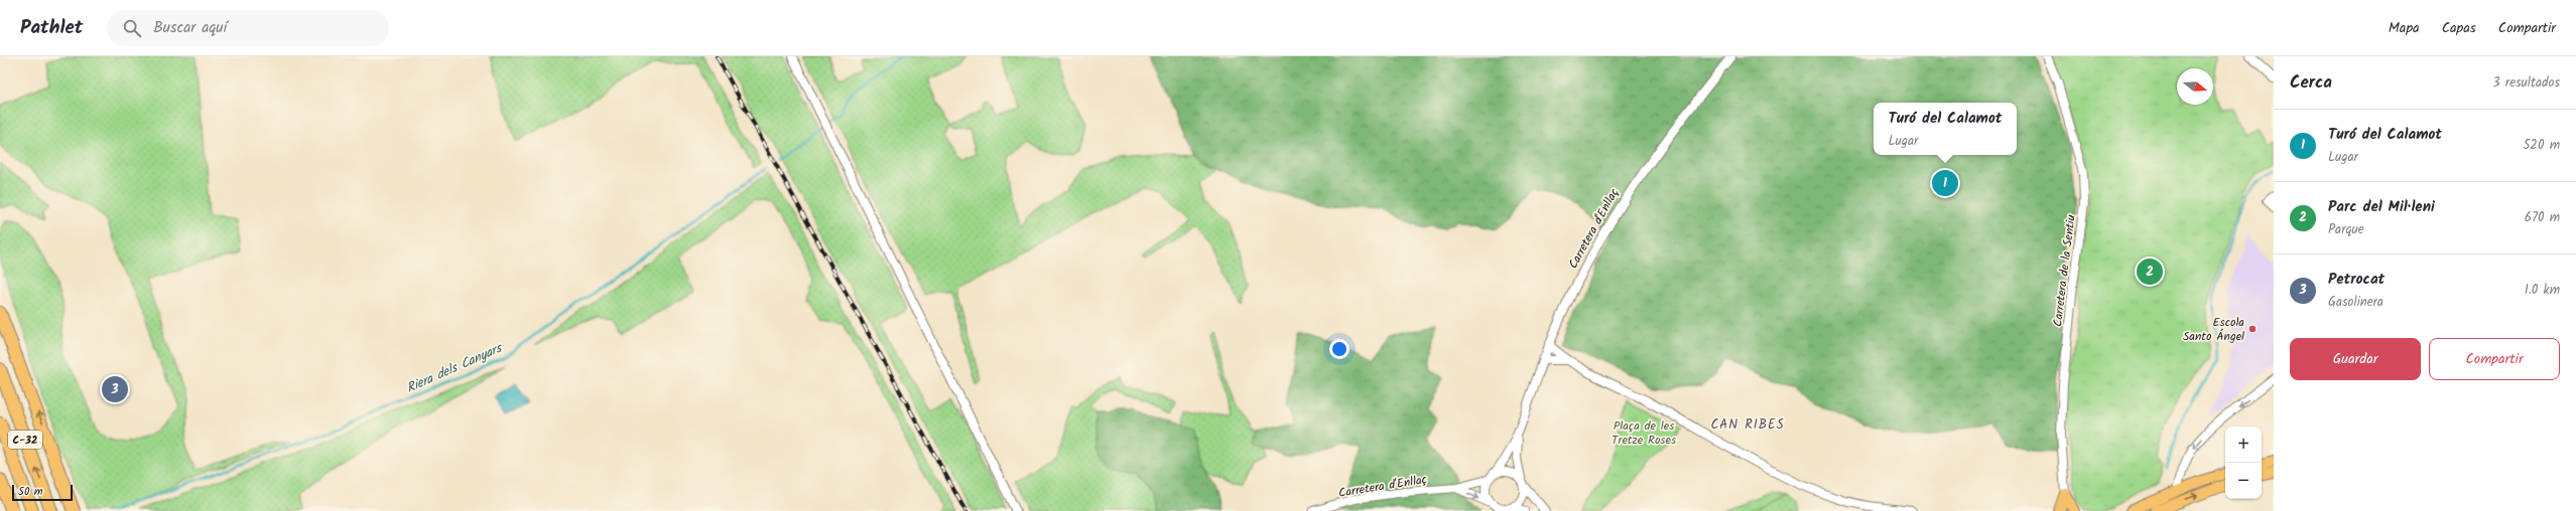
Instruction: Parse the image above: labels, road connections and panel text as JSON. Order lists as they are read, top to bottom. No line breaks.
{"streets":{"highway":["C-32"],"street":["Carretera d'Enllaç","Carretera de la Sentiu"]},"districts":["CAN RIBES"],"water":["Riera dels Canyars"],"parks":["Plaça de les Tretze Roses"],"places":["Escola Santo Ángel"],"scale_bar":"50 m","north":"right","page":{"header":"Pathlet","search":"Buscar aquí","nav":["Mapa","Capas","Compartir"],"heading":["Cerca","3 resultados"],"popup":["Turó del Calamot","Lugar"],"list":[{"mark":"1","name":"Turó del Calamot","note":"Lugar","value":"520 m"},{"mark":"2","name":"Parc del Mil·leni","note":"Parque","value":"670 m"},{"mark":"3","name":"Petrocat","note":"Gasolinera","value":"1.0 km"}],"pins":["1","2","3"],"buttons":["Guardar","Compartir"],"map_buttons":["+","−"],"scale":"50 m"}}
